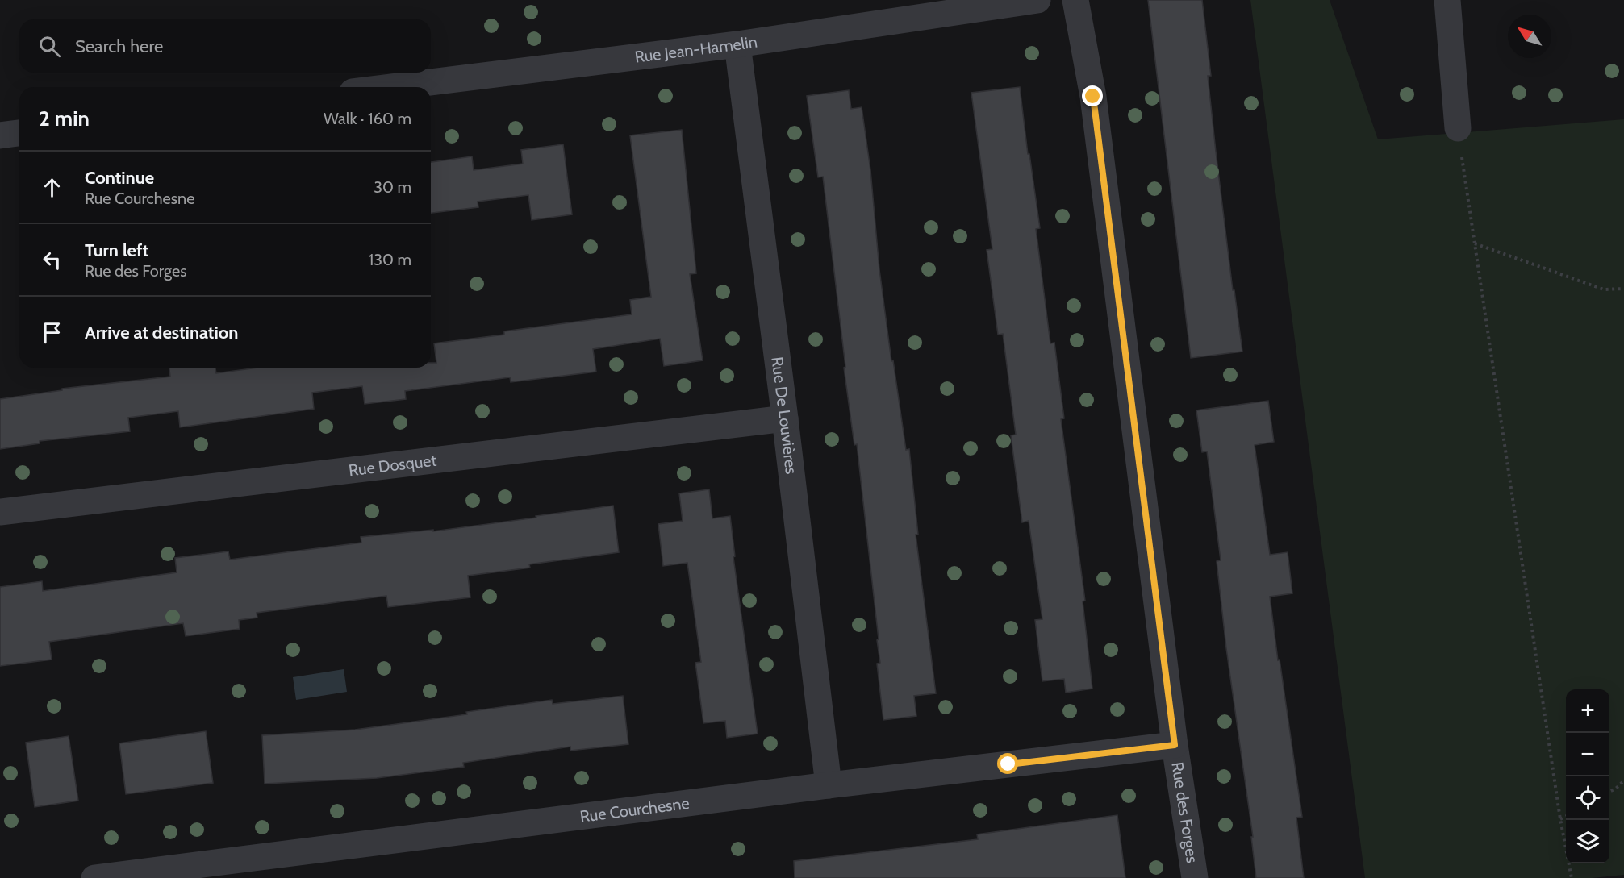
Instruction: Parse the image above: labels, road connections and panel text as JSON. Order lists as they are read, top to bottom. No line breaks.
{"streets":{"street":["Rue Jean-Hamelin","Rue De Louvières","Rue Dosquet","Rue Courchesne","Rue des Forges"]},"crossings":[["Rue Jean-Hamelin","Rue De Louvières"],["Rue De Louvières","Rue Dosquet"],["Rue De Louvières","Rue Courchesne"],["Rue Courchesne","Rue des Forges"]],"north":"top left","page":{"search":"Search here","heading":["2 min","Walk · 160 m"],"list":[["Continue","Rue Courchesne","30 m"],["Turn left","Rue des Forges","130 m"],"Arrive at destination"],"map_buttons":["+","−"]}}
